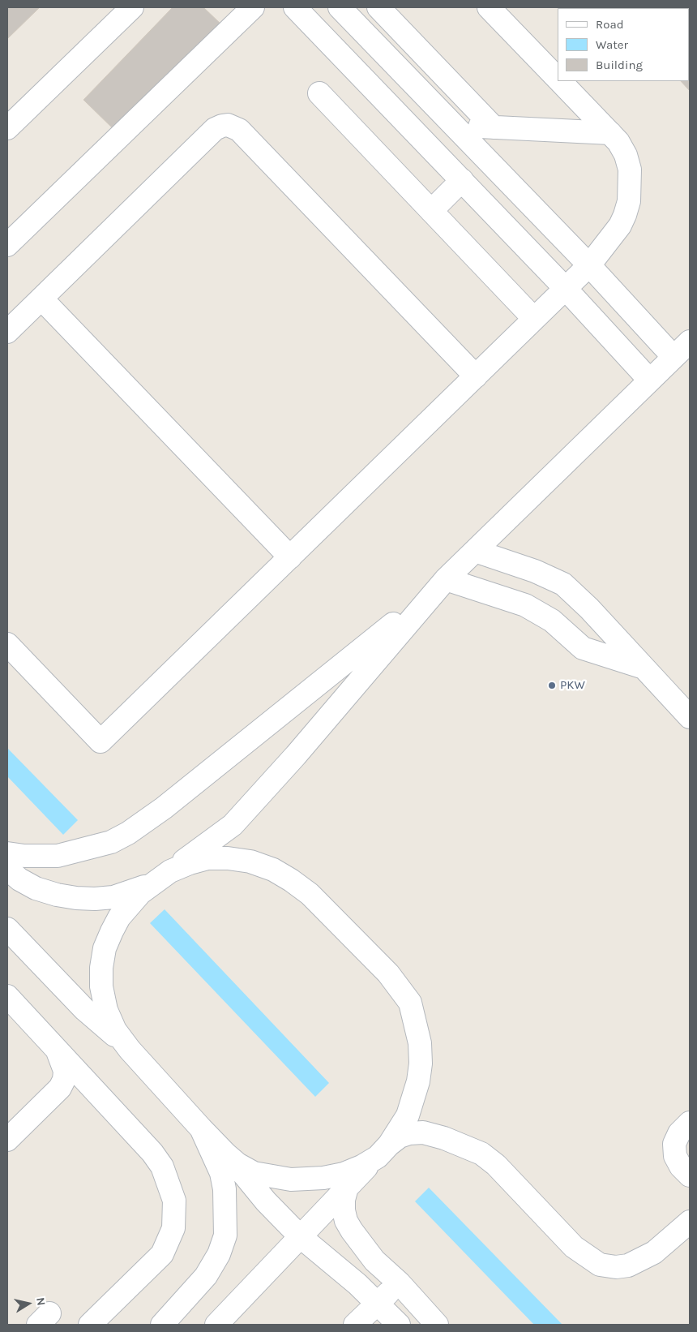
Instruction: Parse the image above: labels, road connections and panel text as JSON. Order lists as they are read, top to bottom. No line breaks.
{"places":["PKW"],"legend":["Road","Water","Building"],"north":"right"}
